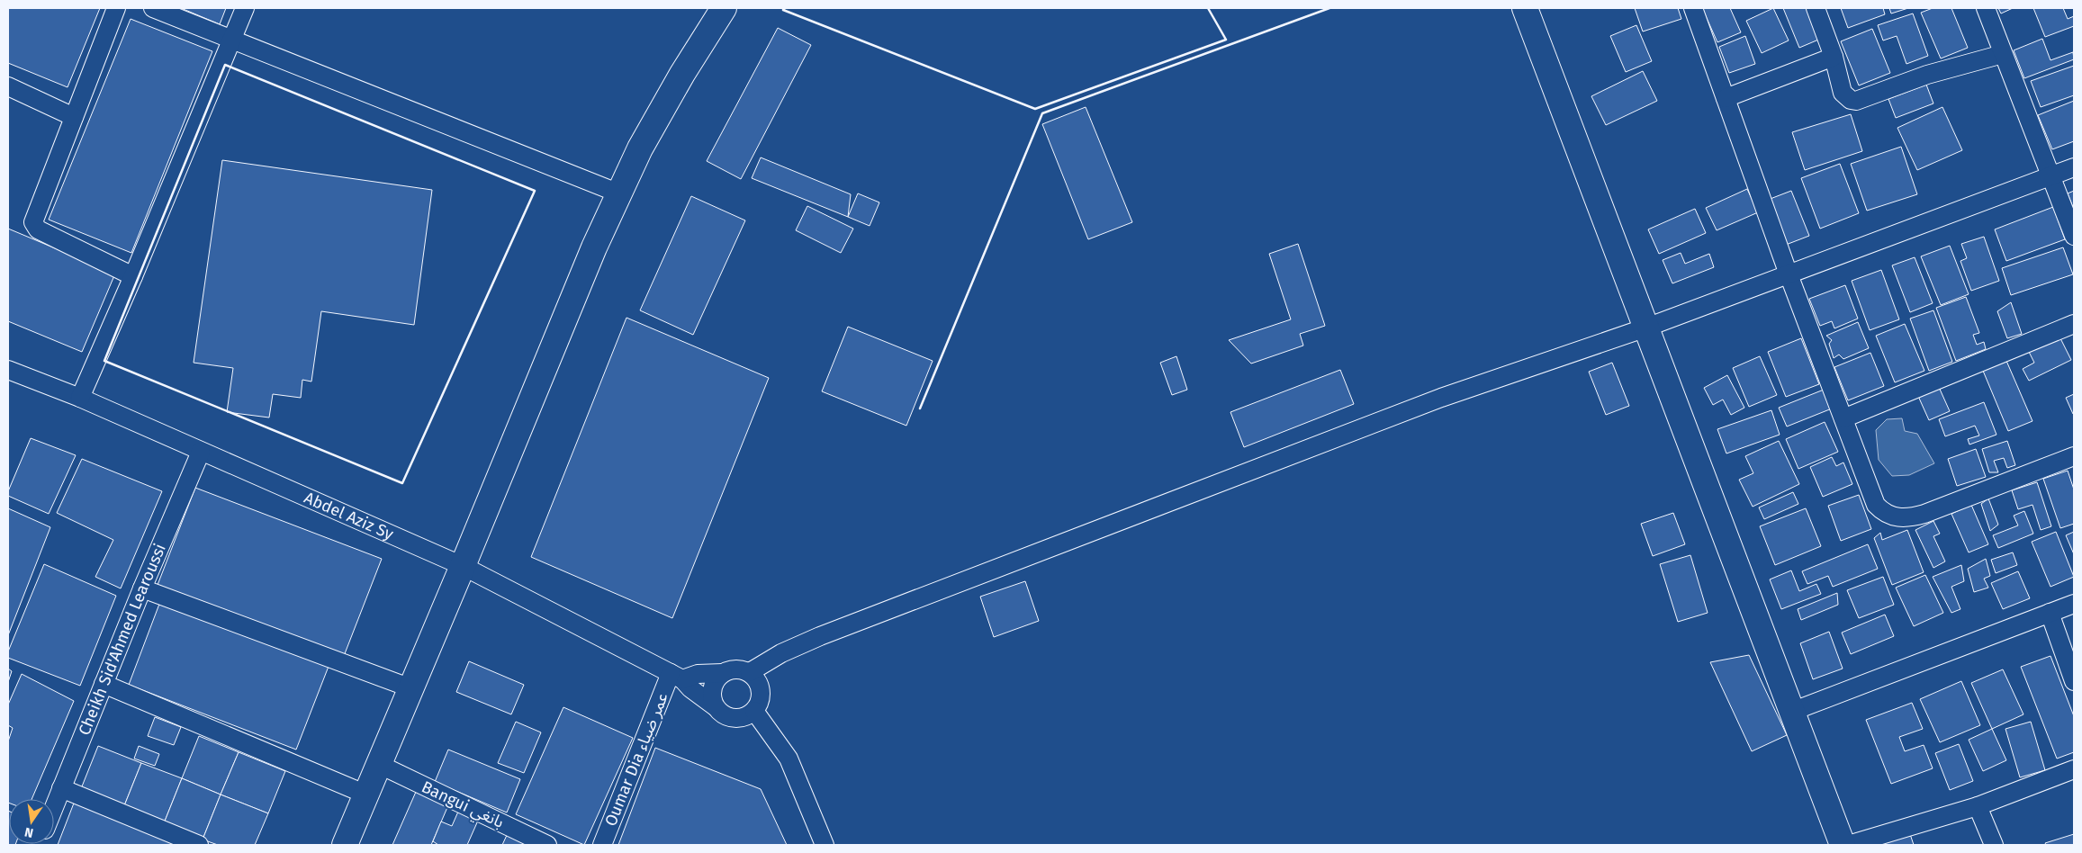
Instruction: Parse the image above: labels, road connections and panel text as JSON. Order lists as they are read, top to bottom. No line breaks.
{"streets":{"street":["Abdel Aziz Sy","Cheikh Sid'Ahmed Learoussi","Oumar Dia عمر ضياء","Bangui بانغي"]},"crossings":[["Abdel Aziz Sy","Cheikh Sid'Ahmed Learoussi"],["Abdel Aziz Sy","Oumar Dia عمر ضياء"]],"north":"bottom"}
